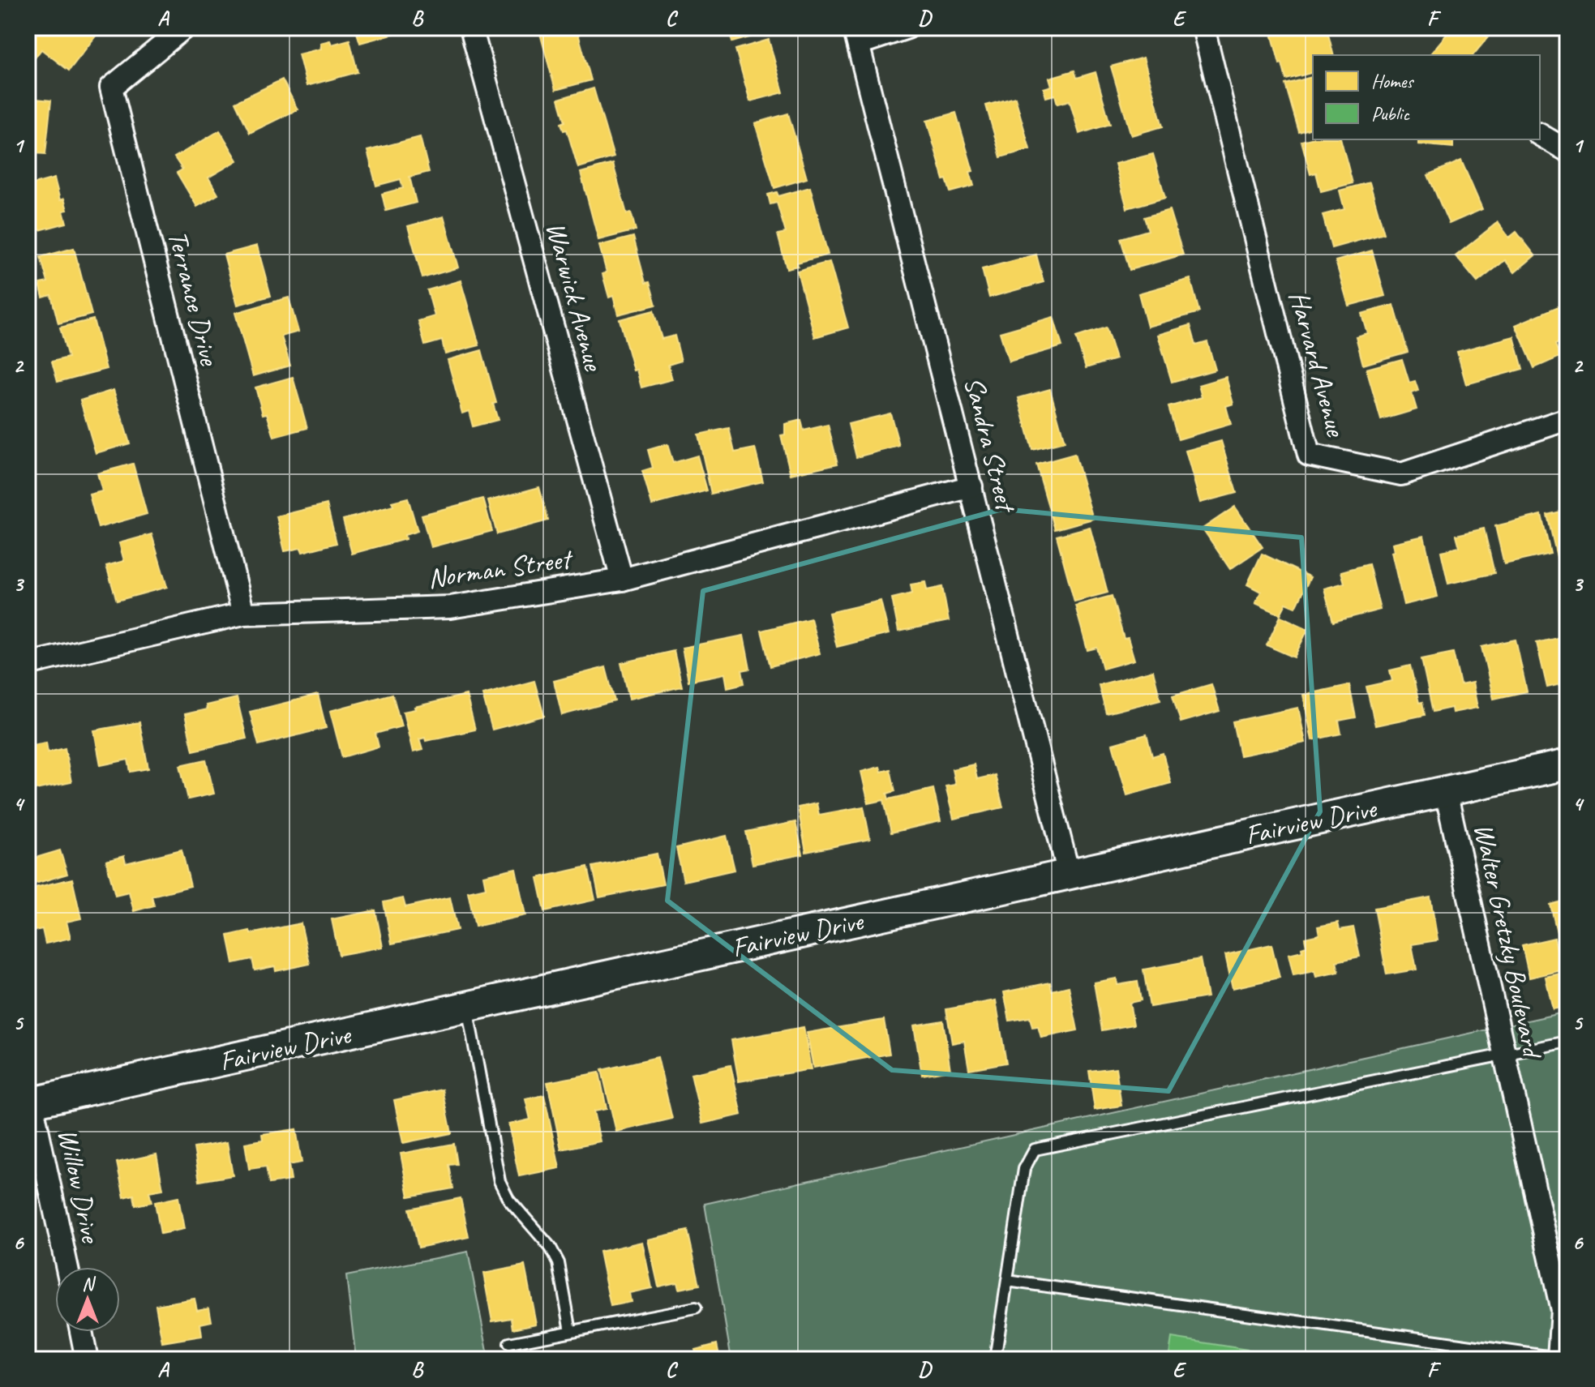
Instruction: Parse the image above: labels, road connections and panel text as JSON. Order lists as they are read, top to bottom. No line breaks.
{"streets":{"main road":["Fairview Drive"],"street":["Warwick Avenue","Terrance Drive","Harvard Avenue","Sandra Street","Norman Street","Walter Gretzky Boulevard","Willow Drive"]},"crossings":[["Warwick Avenue","Norman Street"],["Terrance Drive","Norman Street"],["Sandra Street","Norman Street"],["Sandra Street","Fairview Drive"],["Fairview Drive","Walter Gretzky Boulevard"],["Fairview Drive","Willow Drive"]],"legend":["Homes","Public"],"north":"top","grid":{"columns":["A","B","C","D","E","F"],"rows":["1","2","3","4","5","6"]}}
